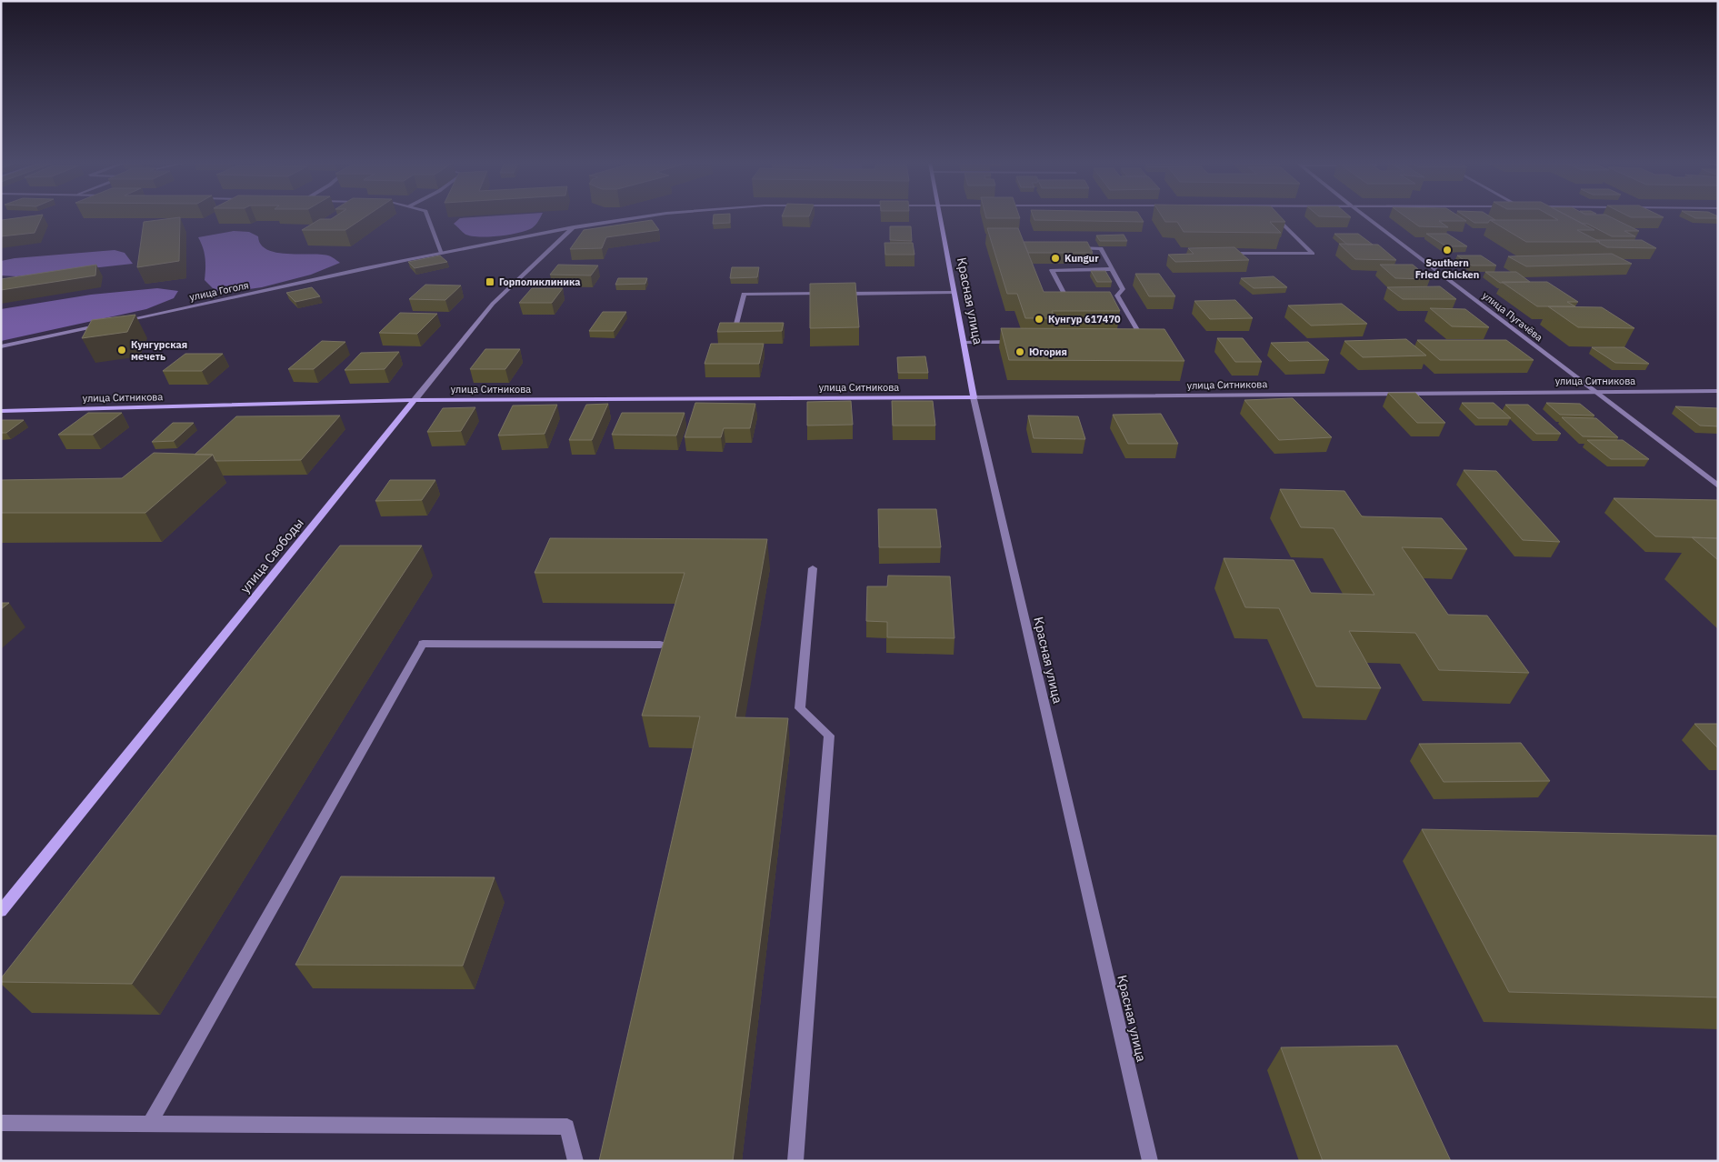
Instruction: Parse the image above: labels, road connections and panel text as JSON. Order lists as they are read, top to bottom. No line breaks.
{"streets":{"main road":["Красная улица","улица Ситникова","улица Свободы"],"street":["улица Гоголя","улица Пугачёва"]},"crossings":[["улица Гоголя","улица Свободы"],["Красная улица","улица Ситникова"],["улица Пугачёва","улица Ситникова"],["улица Ситникова","улица Свободы"]],"places":{"other":["Southern Fried Chicken","Kungur","Кунгур 617470","Кунгурская мечеть","Югория"],"transit":["Горполиклиника"]}}
